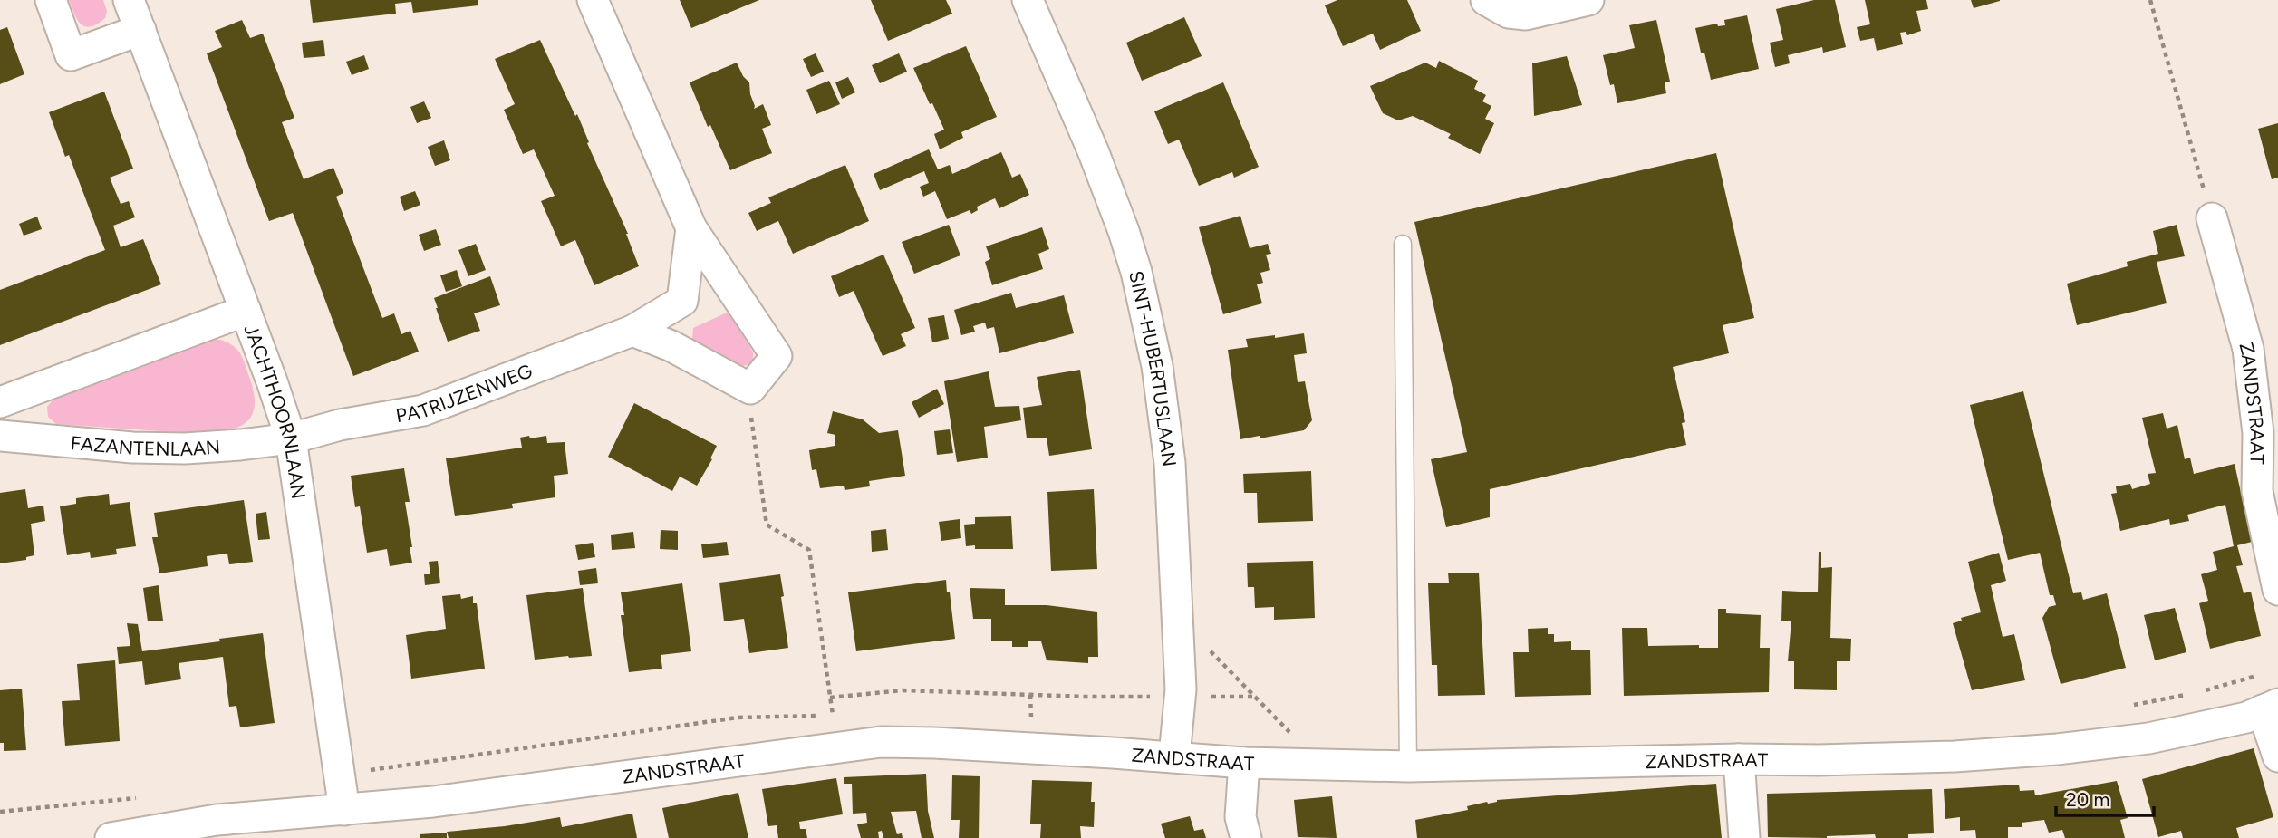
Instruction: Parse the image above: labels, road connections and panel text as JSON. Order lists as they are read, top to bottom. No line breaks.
{"streets":{"street":["SINT-HUBERTUSLAAN","PATRIJZENWEG","ZANDSTRAAT","JACHTHOORNLAAN","FAZANTENLAAN"]},"crossings":[["SINT-HUBERTUSLAAN","ZANDSTRAAT"],["PATRIJZENWEG","JACHTHOORNLAAN"],["PATRIJZENWEG","FAZANTENLAAN"],["ZANDSTRAAT","JACHTHOORNLAAN"],["JACHTHOORNLAAN","FAZANTENLAAN"]],"scale_bar":"20 m"}
